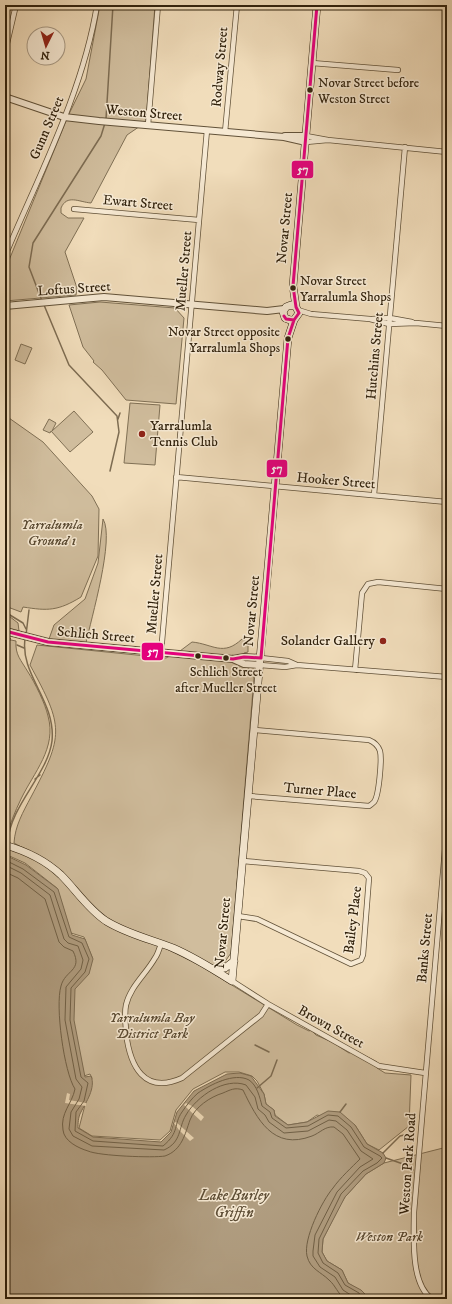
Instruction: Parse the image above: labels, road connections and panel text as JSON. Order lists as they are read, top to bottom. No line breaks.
{"streets":{"main road":["Novar Street"],"street":["Rodway Street","Weston Street","Gunn Street","Ewart Street","Mueller Street","Loftus Street","Hutchins Street","Hooker Street","Schlich Street","Turner Place","Bailey Place","Banks Street","Brown Street","Weston Park Road"]},"crossings":[["Rodway Street","Weston Street"],["Weston Street","Gunn Street"],["Weston Street","Novar Street"],["Weston Street","Mueller Street"],["Weston Street","Hutchins Street"],["Ewart Street","Mueller Street"],["Novar Street","Loftus Street"],["Novar Street","Hooker Street"],["Novar Street","Schlich Street"],["Novar Street","Turner Place"],["Novar Street","Bailey Place"],["Novar Street","Brown Street"],["Mueller Street","Loftus Street"],["Mueller Street","Hooker Street"],["Mueller Street","Schlich Street"],["Hutchins Street","Hooker Street"],["Banks Street","Brown Street"],["Banks Street","Weston Park Road"],["Brown Street","Weston Park Road"]],"water":["Lake Burley Griffin"],"parks":["Yarralumla Ground 1","Yarralumla Bay District Park","Weston Park"],"places":["Novar Street before Weston Street","Novar Street Yarralumla Shops","Novar Street opposite Yarralumla Shops","Yarralumla Tennis Club","Solander Gallery","Schlich Street after Mueller Street"],"lines":["transit line 57"],"north":"bottom"}
